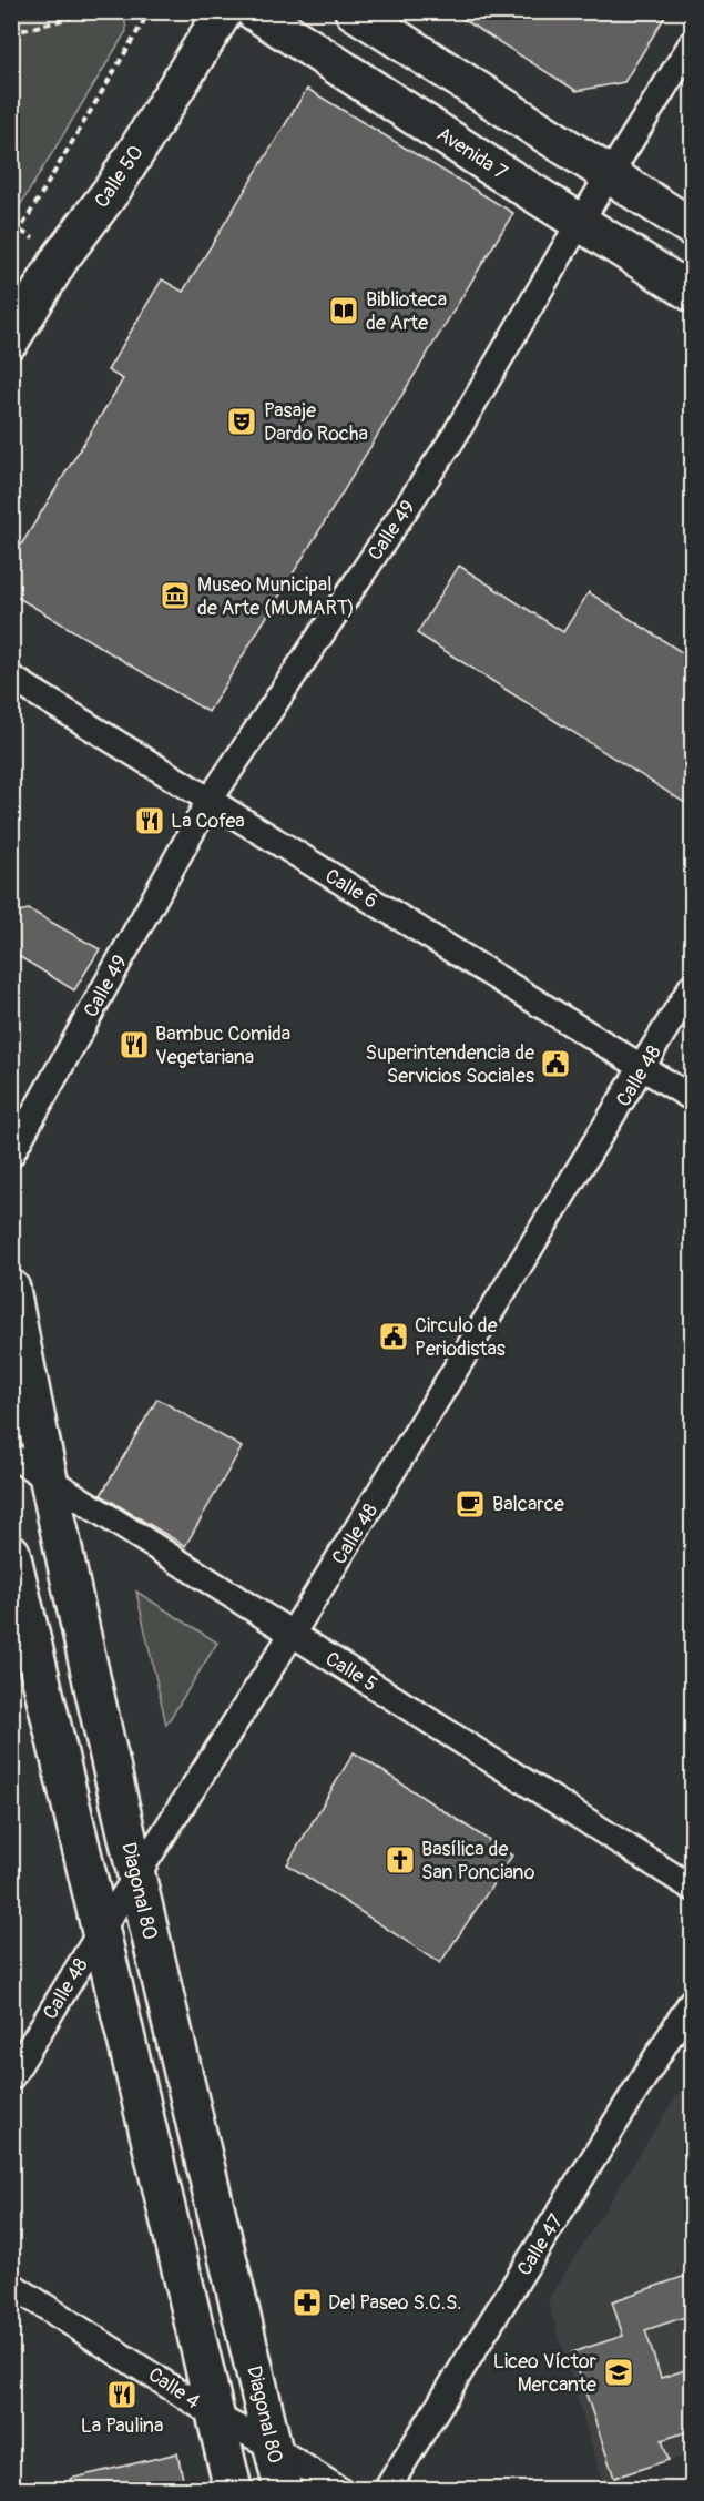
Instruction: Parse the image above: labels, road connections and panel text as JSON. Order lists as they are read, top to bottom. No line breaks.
{"streets":{"main road":["Avenida 7","Calle 50","Diagonal 80"],"street":["Calle 49","Calle 6","Calle 48","Calle 5","Calle 47","Calle 4"]},"crossings":[["Avenida 7","Calle 49"],["Calle 49","Calle 6"],["Calle 6","Calle 48"],["Calle 48","Calle 5"],["Calle 48","Diagonal 80"],["Calle 5","Diagonal 80"],["Diagonal 80","Calle 4"]],"places":{"library":["Biblioteca de Arte"],"theatre":["Pasaje Dardo Rocha"],"museum":["Museo Municipal de Arte (MUMART)"],"restaurant":["La Cofea","Bambuc Comida Vegetariana","La Paulina"],"public building":["Superintendencia de Servicios Sociales","Circulo de Periodistas"],"cafe":["Balcarce"],"church":["Basílica de San Ponciano"],"pharmacy":["Del Paseo S.C.S."],"school or university":["Liceo Víctor Mercante"]}}
